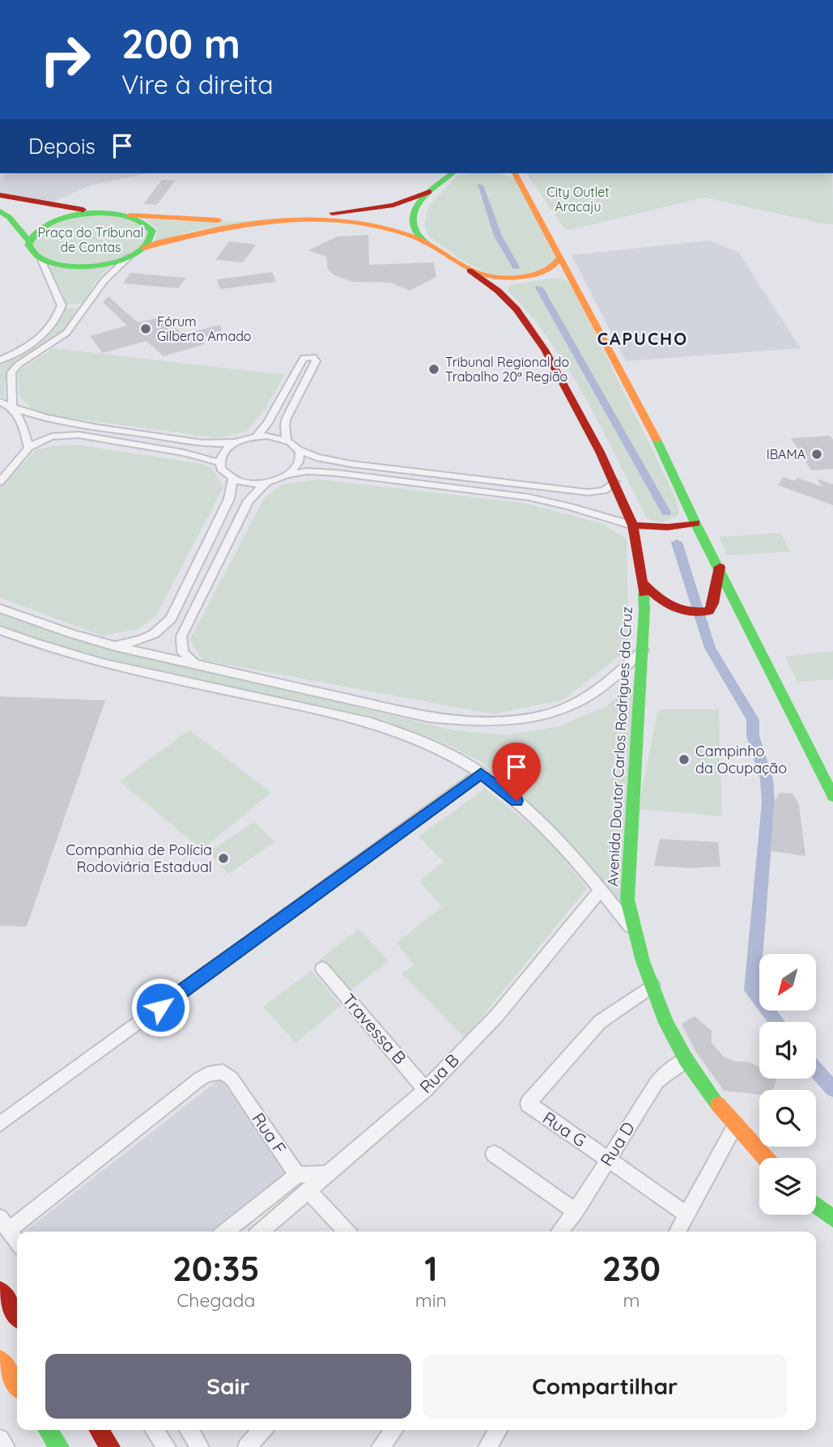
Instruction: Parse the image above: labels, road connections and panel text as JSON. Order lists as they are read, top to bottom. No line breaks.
{"streets":{"main road":["Avenida Doutor Carlos Rodrigues da Cruz"],"street":["Travessa B","Rua B","Rua G","Rua F","Rua D"]},"crossings":[["Avenida Doutor Carlos Rodrigues da Cruz","Rua G"],["Avenida Doutor Carlos Rodrigues da Cruz","Rua D"],["Travessa B","Rua B"],["Rua G","Rua D"]],"districts":["CAPUCHO"],"parks":["City Outlet Aracaju","Praça do Tribunal de Contas"],"places":["Fórum Gilberto Amado","Tribunal Regional do Trabalho 20ª Região","IBAMA","Campinho da Ocupação","Companhia de Polícia Rodoviária Estadual"],"north":"bottom left","page":{"turn":["200 m","Vire à direita"],"then":"Depois","eta":["20:35","Chegada","1","min","230","m"],"buttons":["Sair","Compartilhar"]}}
